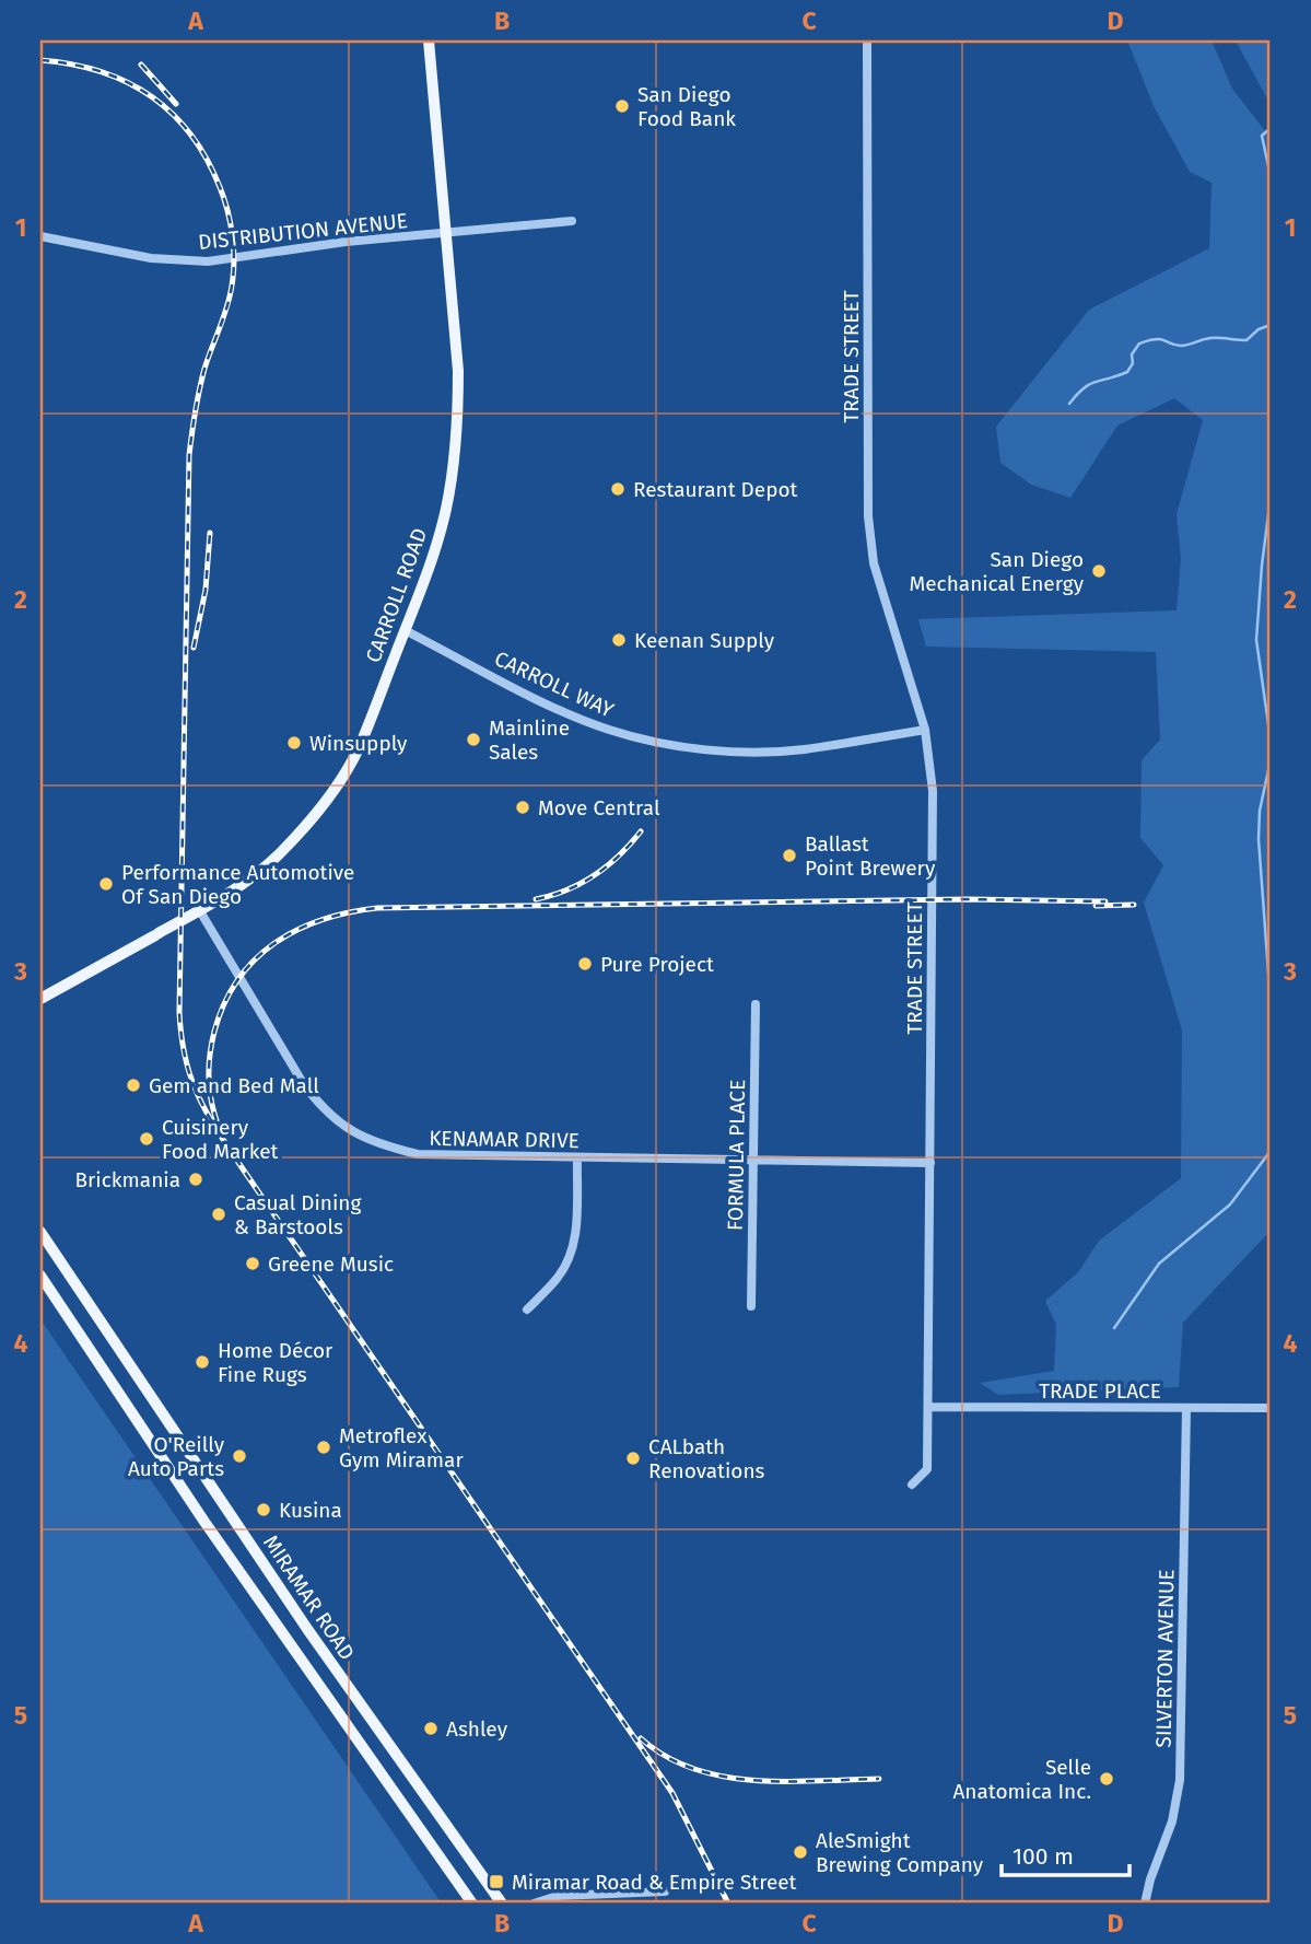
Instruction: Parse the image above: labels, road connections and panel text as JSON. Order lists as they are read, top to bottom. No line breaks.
{"streets":{"main road":["CARROLL ROAD","MIRAMAR ROAD"],"street":["DISTRIBUTION AVENUE","TRADE STREET","CARROLL WAY","KENAMAR DRIVE","FORMULA PLACE","TRADE PLACE","SILVERTON AVENUE"]},"crossings":[["DISTRIBUTION AVENUE","CARROLL ROAD"],["TRADE STREET","CARROLL WAY"],["TRADE STREET","KENAMAR DRIVE"],["TRADE STREET","TRADE PLACE"],["CARROLL ROAD","CARROLL WAY"],["CARROLL ROAD","KENAMAR DRIVE"],["KENAMAR DRIVE","FORMULA PLACE"],["TRADE PLACE","SILVERTON AVENUE"]],"places":{"other":["San Diego Food Bank","Restaurant Depot","San Diego Mechanical Energy","Keenan Supply","Mainline Sales","Winsupply","Move Central","Ballast Point Brewery","Performance Automotive Of San Diego","Pure Project","Gem and Bed Mall","Cuisinery Food Market","Brickmania","Casual Dining & Barstools","Greene Music","Home Décor Fine Rugs","Metroflex Gym Miramar","O'Reilly Auto Parts","CALbath Renovations","Kusina","Ashley","Selle Anatomica Inc.","AleSmight Brewing Company"],"transit":["Miramar Road & Empire Street"]},"scale_bar":"100 m","grid":{"columns":["A","B","C","D"],"rows":["1","2","3","4","5"]}}
